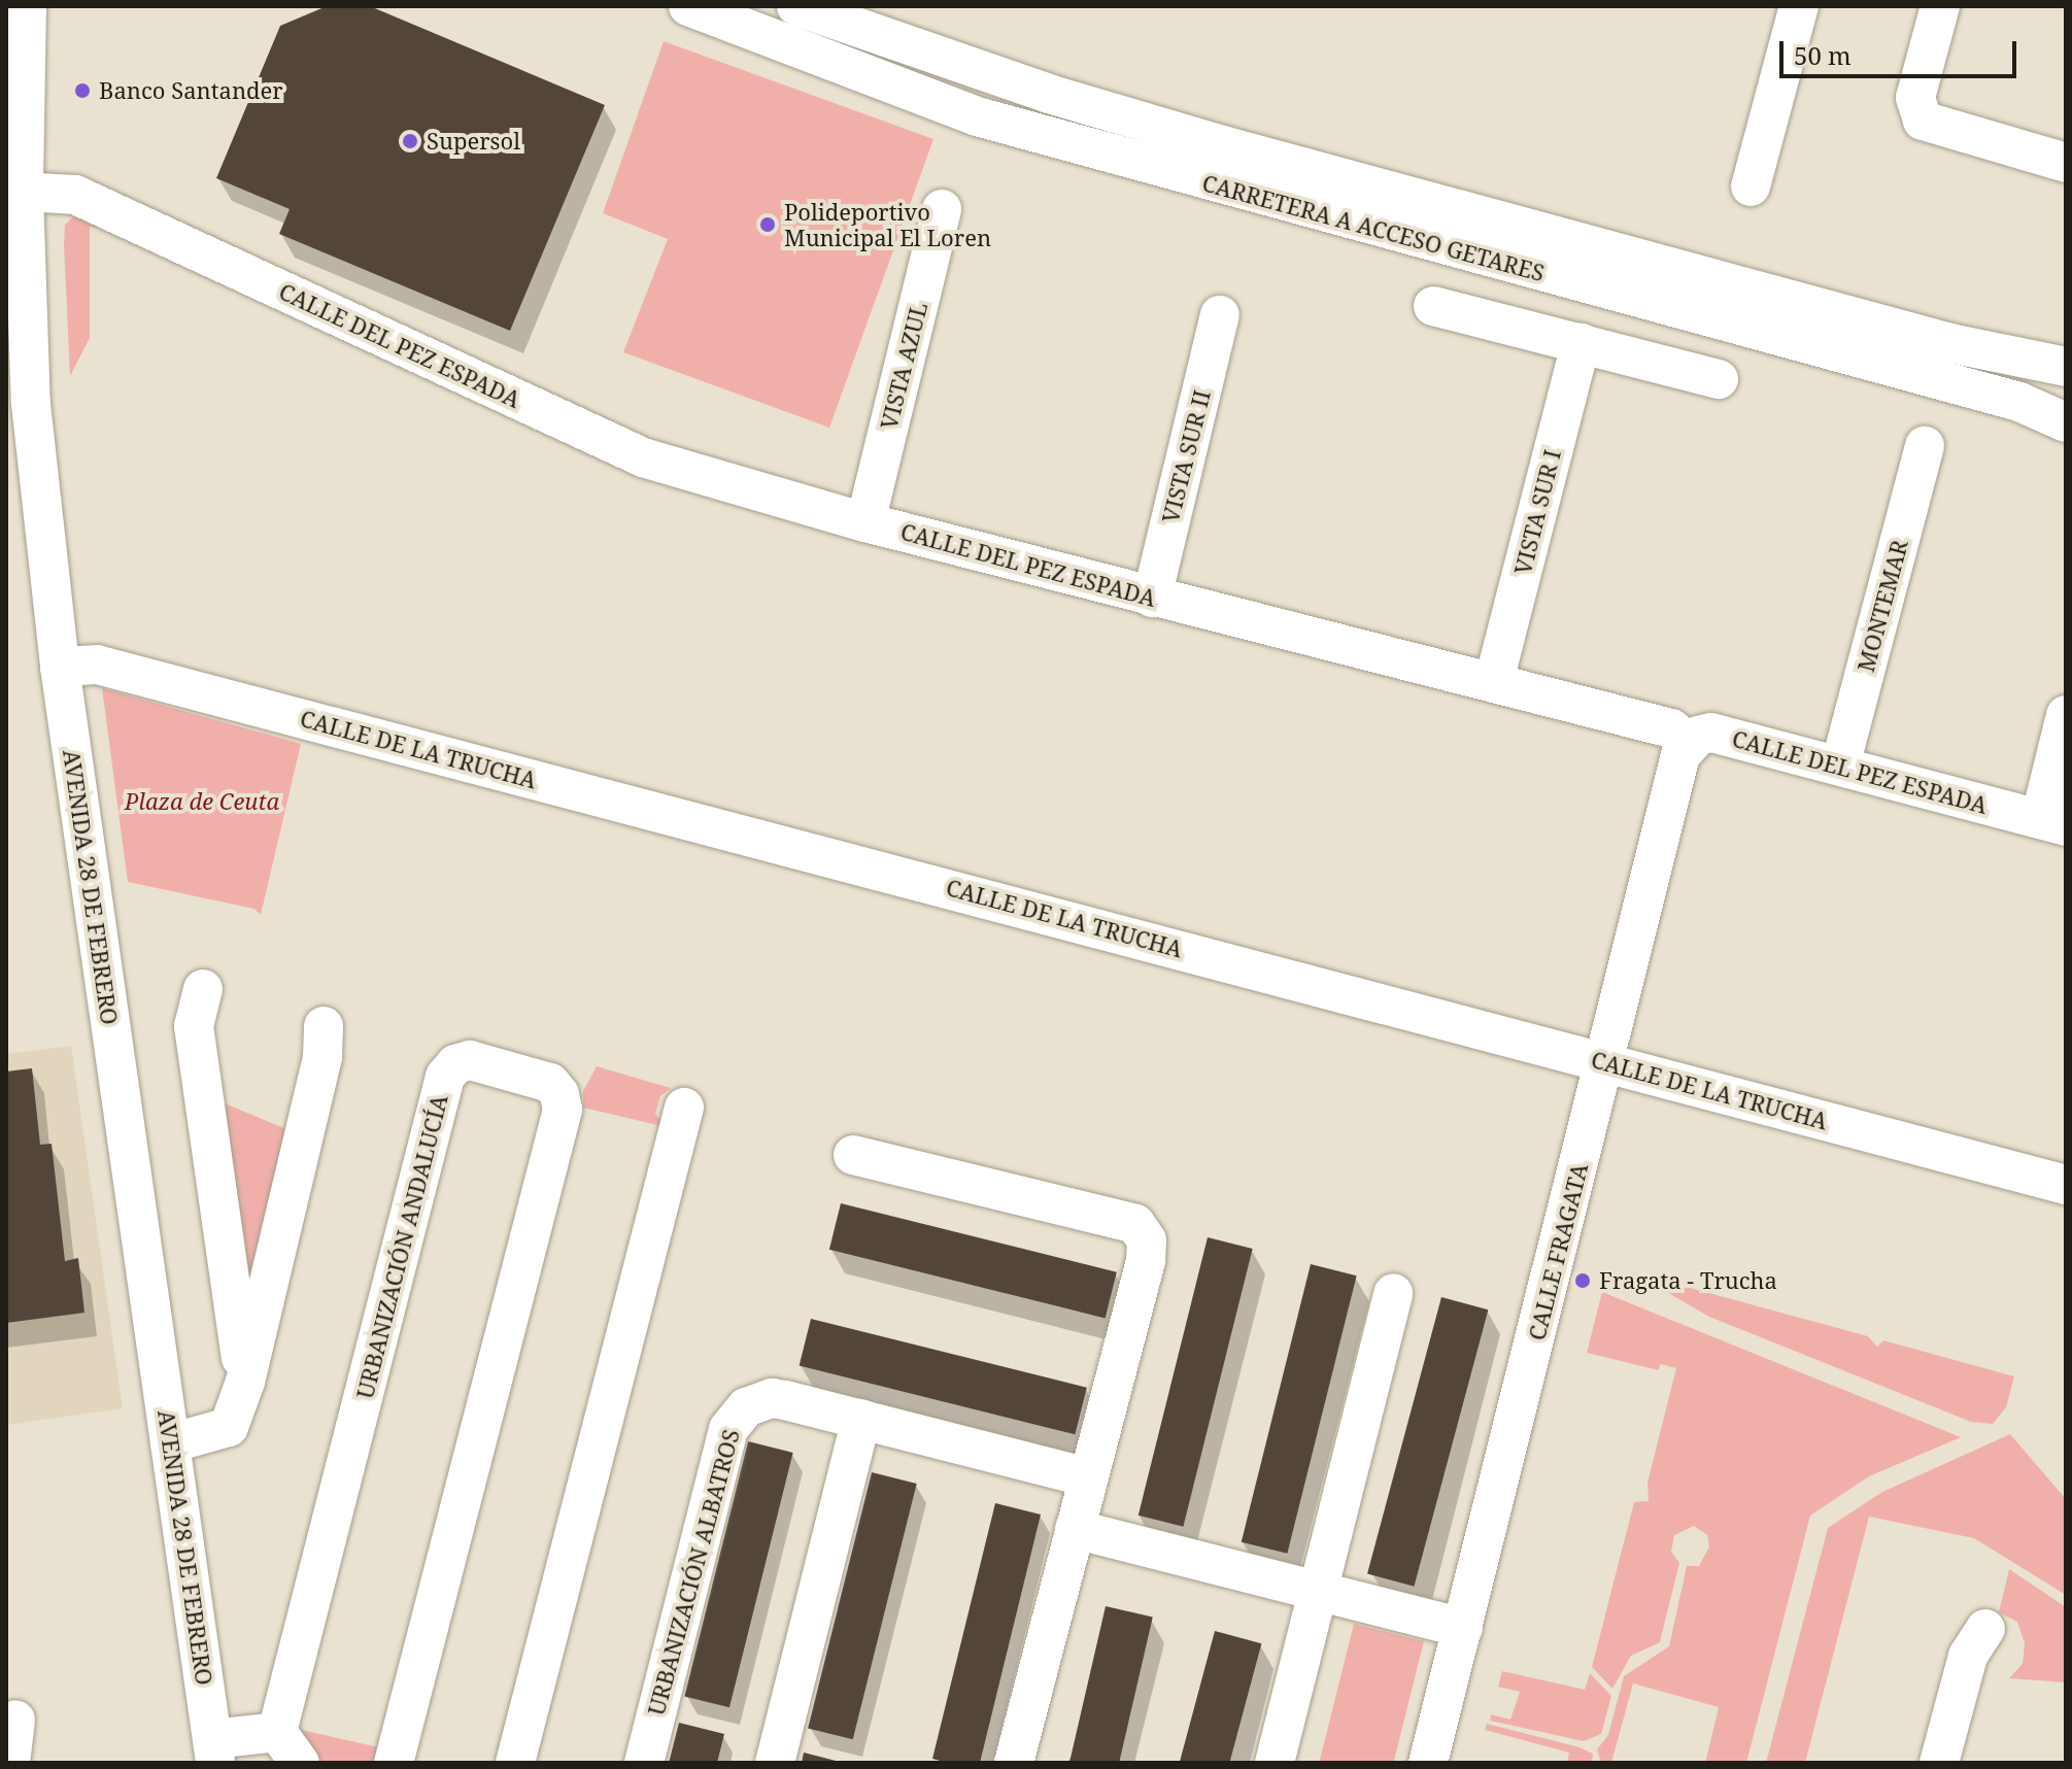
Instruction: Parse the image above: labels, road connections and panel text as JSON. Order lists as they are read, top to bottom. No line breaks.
{"streets":{"street":["CARRETERA A ACCESO GETARES","CALLE DEL PEZ ESPADA","VISTA AZUL","VISTA SUR II","VISTA SUR I","MONTEMAR","CALLE DE LA TRUCHA","AVENIDA 28 DE FEBRERO","URBANIZACIÓN ANDALUCÍA","CALLE FRAGATA","URBANIZACIÓN ALBATROS"]},"crossings":[["CALLE DEL PEZ ESPADA","VISTA AZUL"],["CALLE DEL PEZ ESPADA","VISTA SUR II"],["CALLE DEL PEZ ESPADA","VISTA SUR I"],["CALLE DEL PEZ ESPADA","MONTEMAR"],["CALLE DEL PEZ ESPADA","AVENIDA 28 DE FEBRERO"],["CALLE DEL PEZ ESPADA","CALLE FRAGATA"],["CALLE DE LA TRUCHA","AVENIDA 28 DE FEBRERO"],["CALLE DE LA TRUCHA","CALLE FRAGATA"]],"parks":["Plaza de Ceuta"],"places":["Banco Santander","Supersol","Polideportivo Municipal El Loren","Fragata - Trucha"],"scale_bar":"50 m"}
